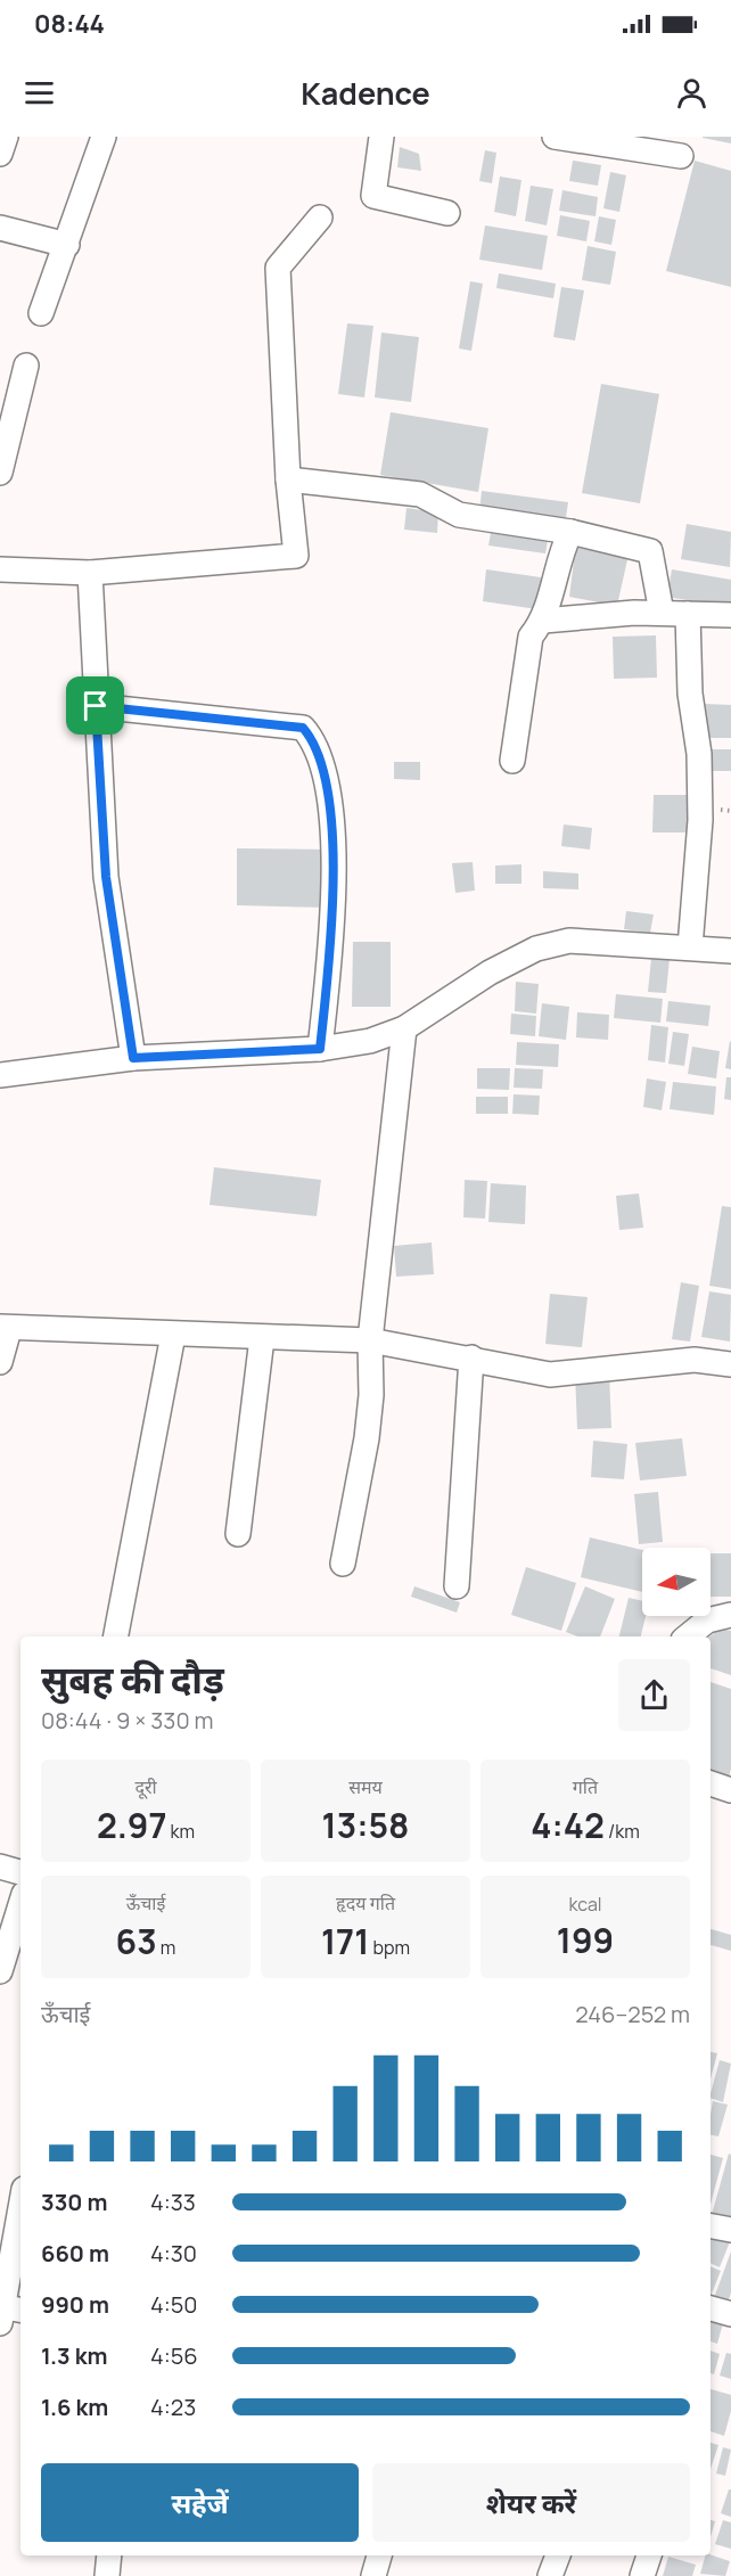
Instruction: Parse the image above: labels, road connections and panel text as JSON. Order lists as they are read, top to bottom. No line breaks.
{"north":"left","page":{"status":"08:44","header":"Kadence","heading":["सुबह की दौड़","08:44 · 9 × 330 m"],"stats":[["दूरी","2.97 km"],["समय","13:58"],["गति","4:42 /km"],["ऊँचाई","63 m"],["हृदय गति","171 bpm"],["kcal","199"]],"chart":["ऊँचाई","246–252 m"],"list":[{"name":"330 m","note":"4:33"},{"name":"660 m","note":"4:30"},{"name":"990 m","note":"4:50"},{"name":"1.3 km","note":"4:56"},{"name":"1.6 km","note":"4:23"}],"buttons":["सहेजें","शेयर करें"]}}
